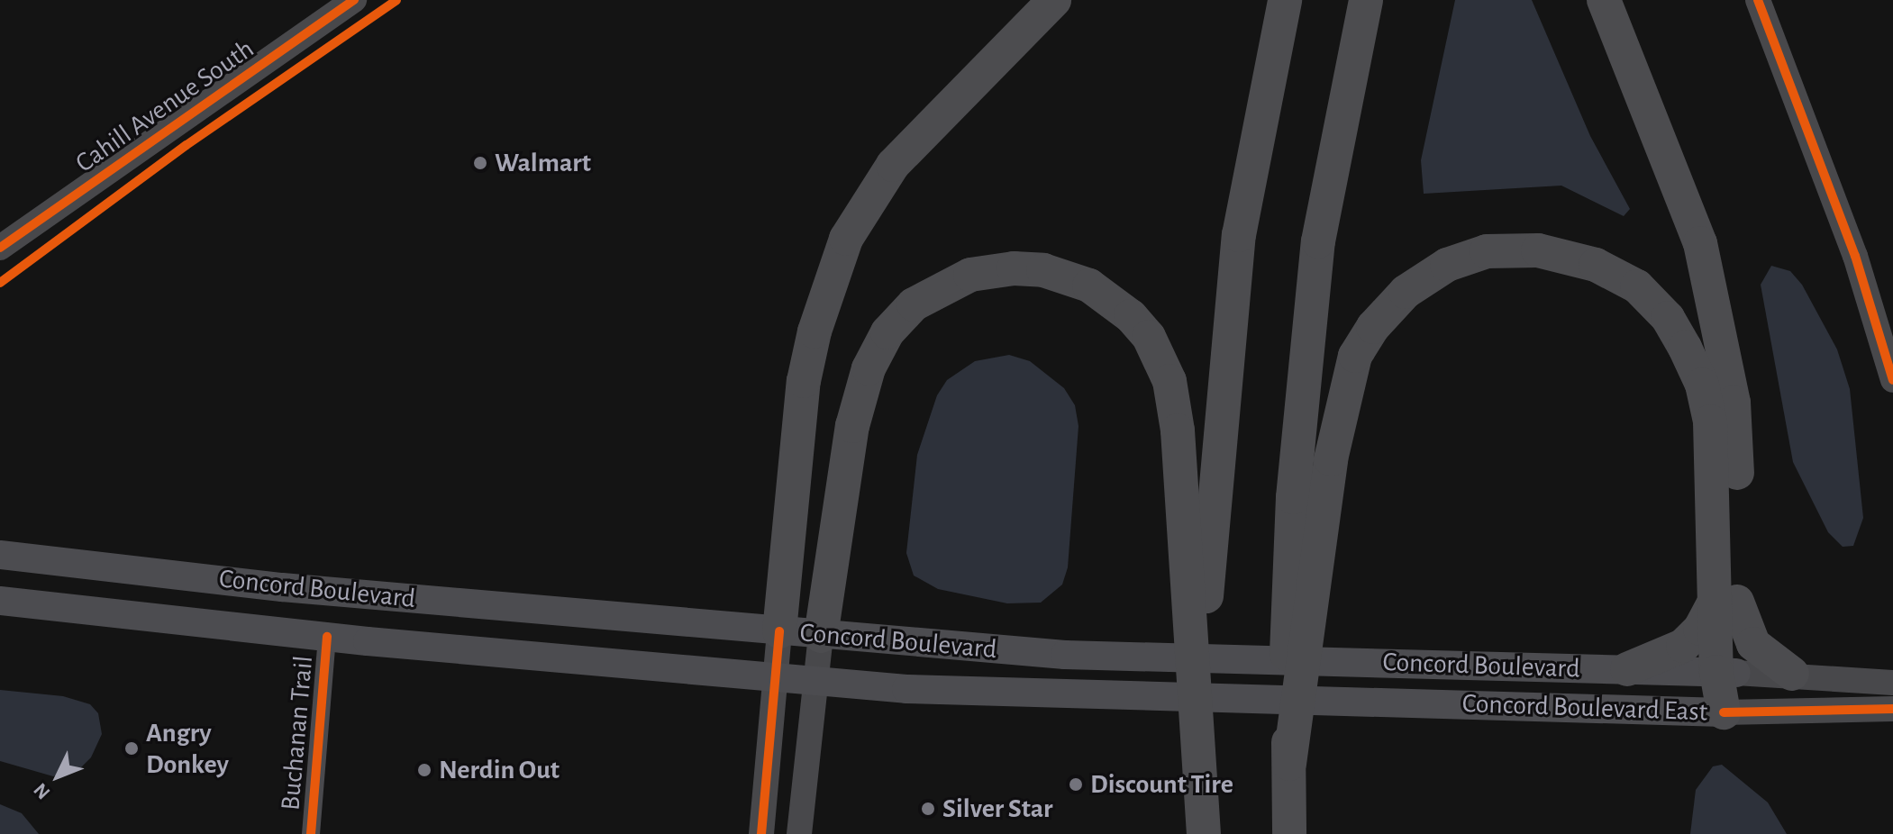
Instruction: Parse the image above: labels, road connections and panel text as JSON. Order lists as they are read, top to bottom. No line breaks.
{"streets":{"main road":["Concord Boulevard","Concord Boulevard East"],"street":["Cahill Avenue South","Buchanan Trail"]},"crossings":[["Concord Boulevard","Concord Boulevard East"],["Concord Boulevard","Buchanan Trail"]],"places":["Walmart","Angry Donkey","Nerdin Out","Discount Tire","Silver Star"],"north":"bottom left"}
